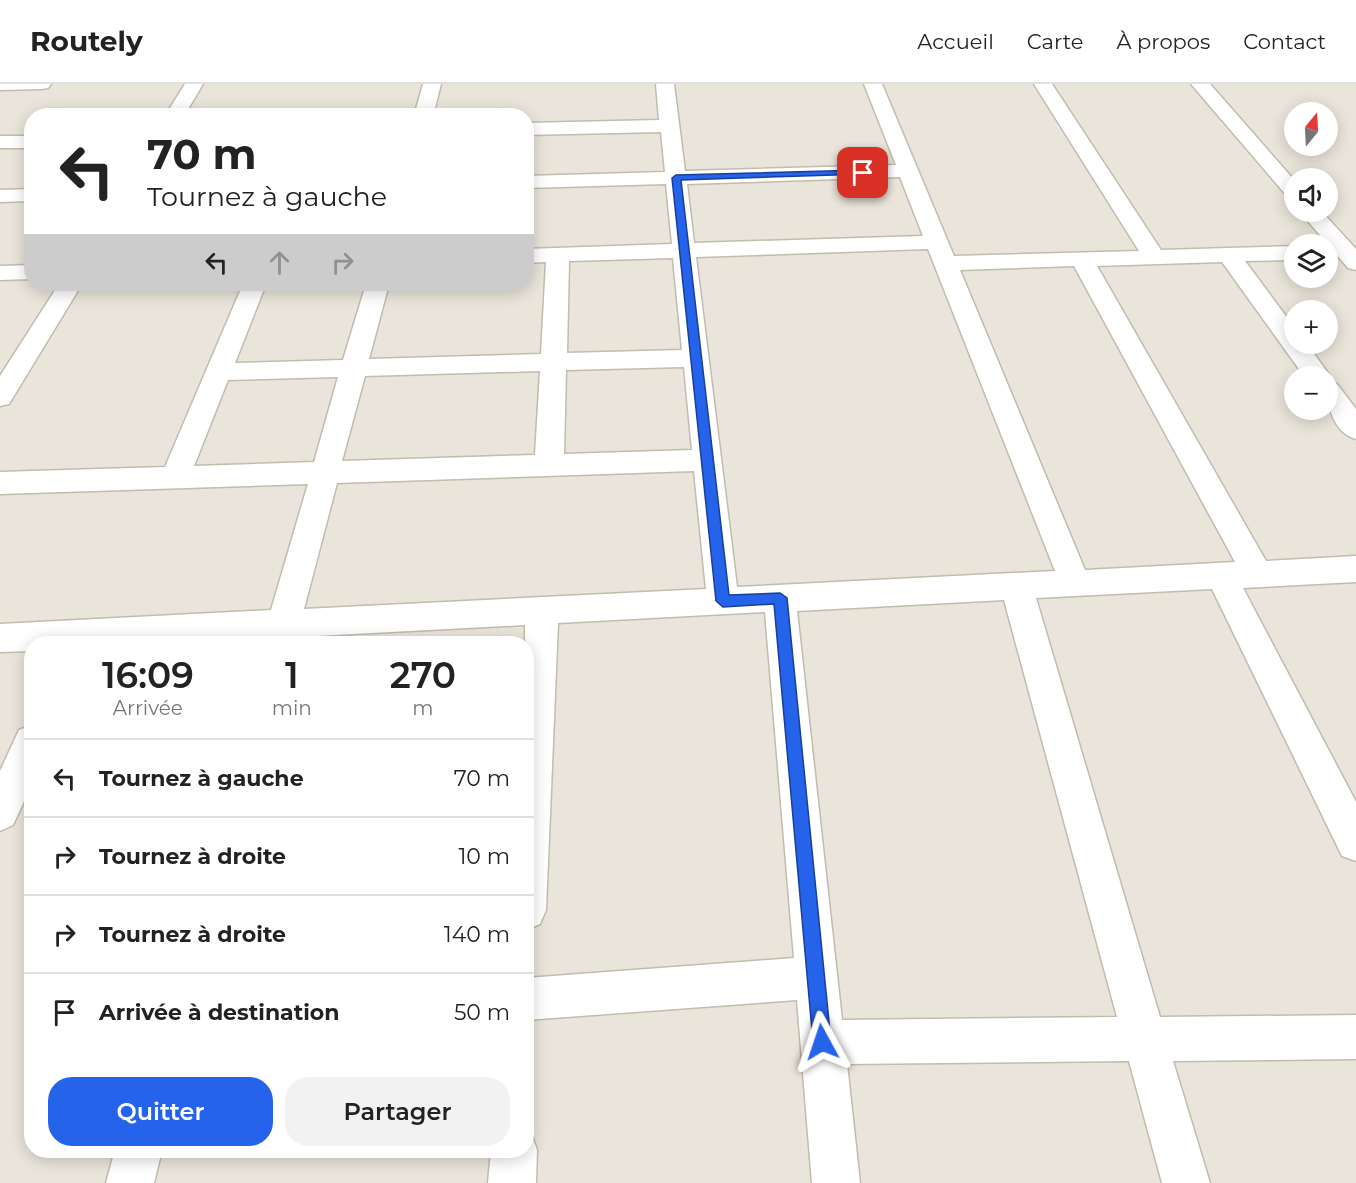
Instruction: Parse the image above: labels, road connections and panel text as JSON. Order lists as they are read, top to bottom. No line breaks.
{"north":"top","page":{"header":"Routely","nav":["Accueil","Carte","À propos","Contact"],"map_buttons":["+","−"],"turn":["70 m","Tournez à gauche"],"eta":["16:09","Arrivée","1","min","270","m"],"list":[{"name":"Tournez à gauche","value":"70 m"},{"name":"Tournez à droite","value":"10 m"},{"name":"Tournez à droite","value":"140 m"},{"name":"Arrivée à destination","value":"50 m"}],"buttons":["Quitter","Partager"]}}
